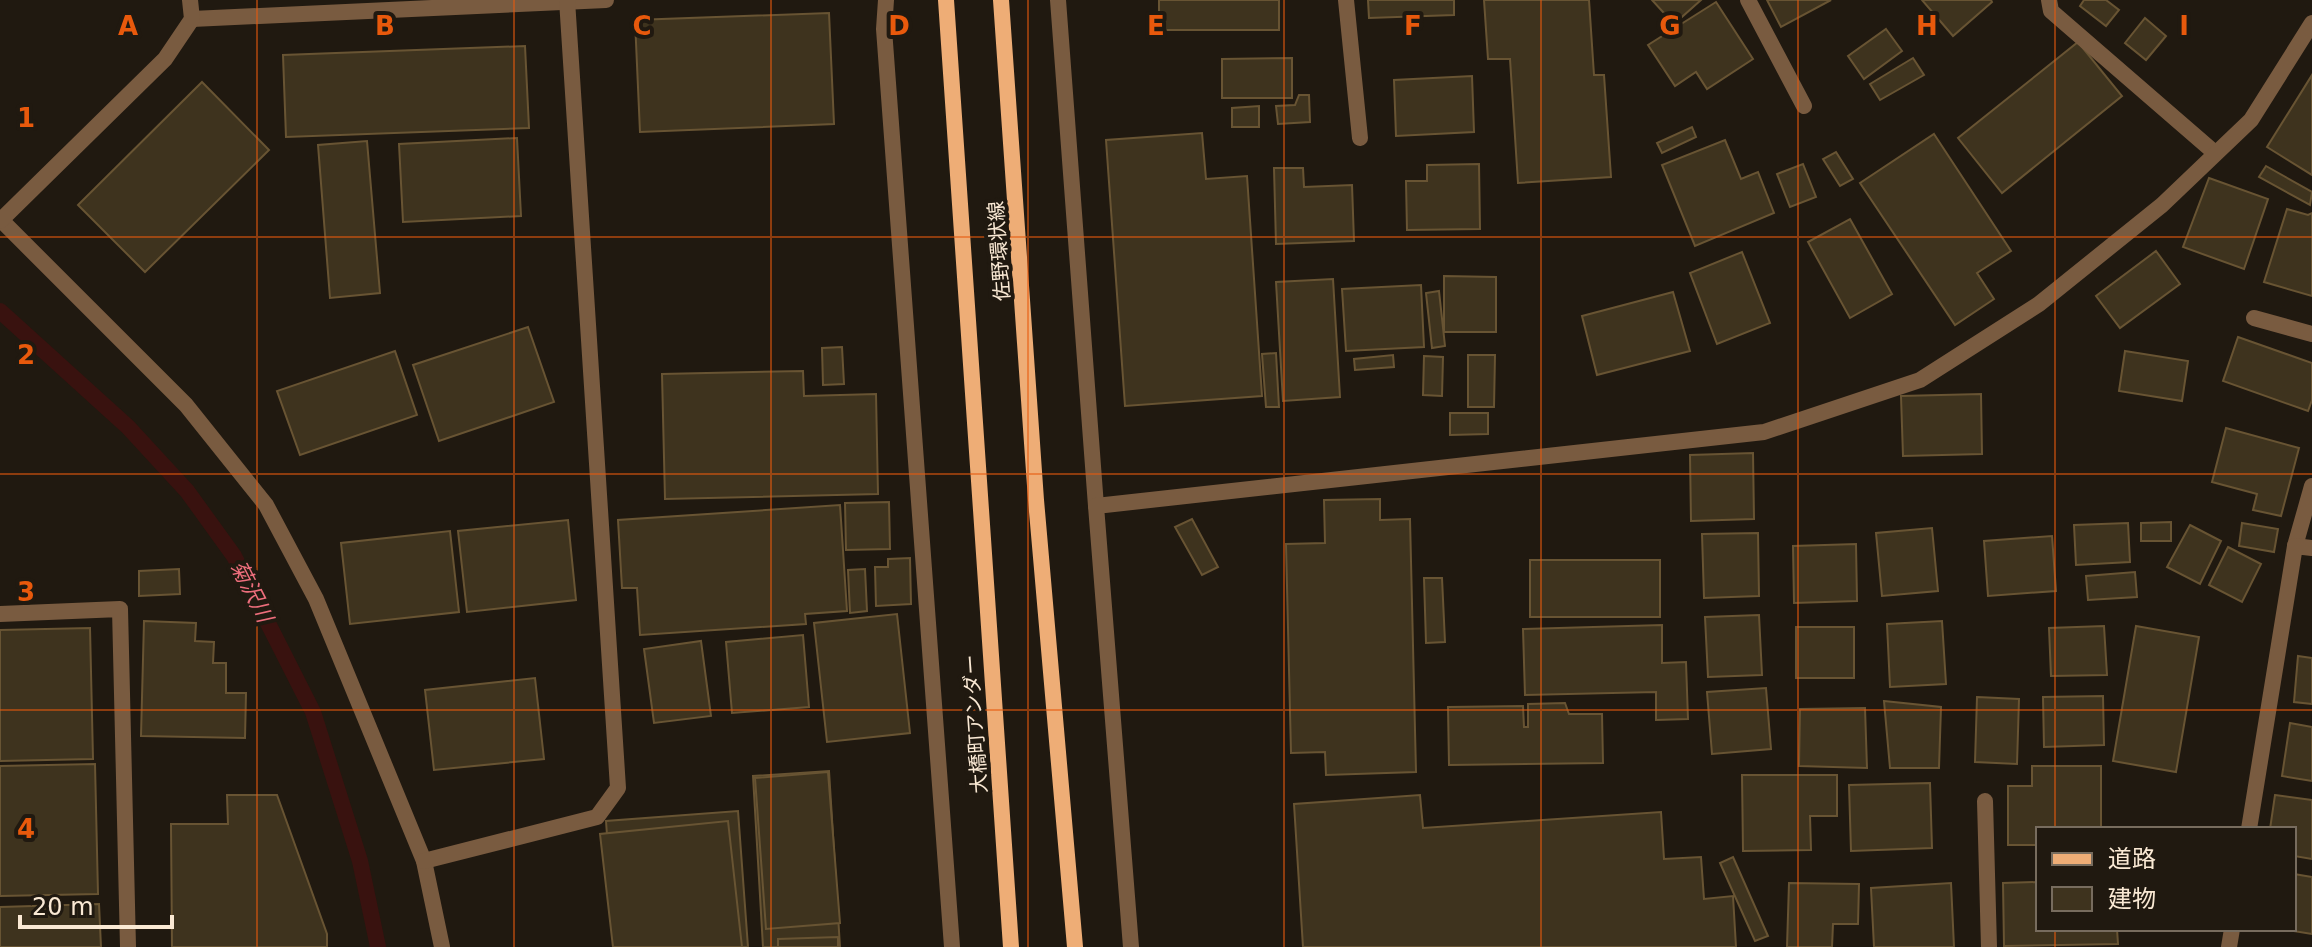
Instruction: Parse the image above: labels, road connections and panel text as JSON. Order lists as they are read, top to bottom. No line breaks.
{"streets":{"main road":["佐野環状線","大橋町アンダー"]},"crossings":[["佐野環状線","大橋町アンダー"]],"water":["菊沢川"],"legend":["道路","建物"],"scale_bar":"20 m","grid":{"columns":["A","B","C","D","E","F","G","H","I"],"rows":["1","2","3","4"]}}
